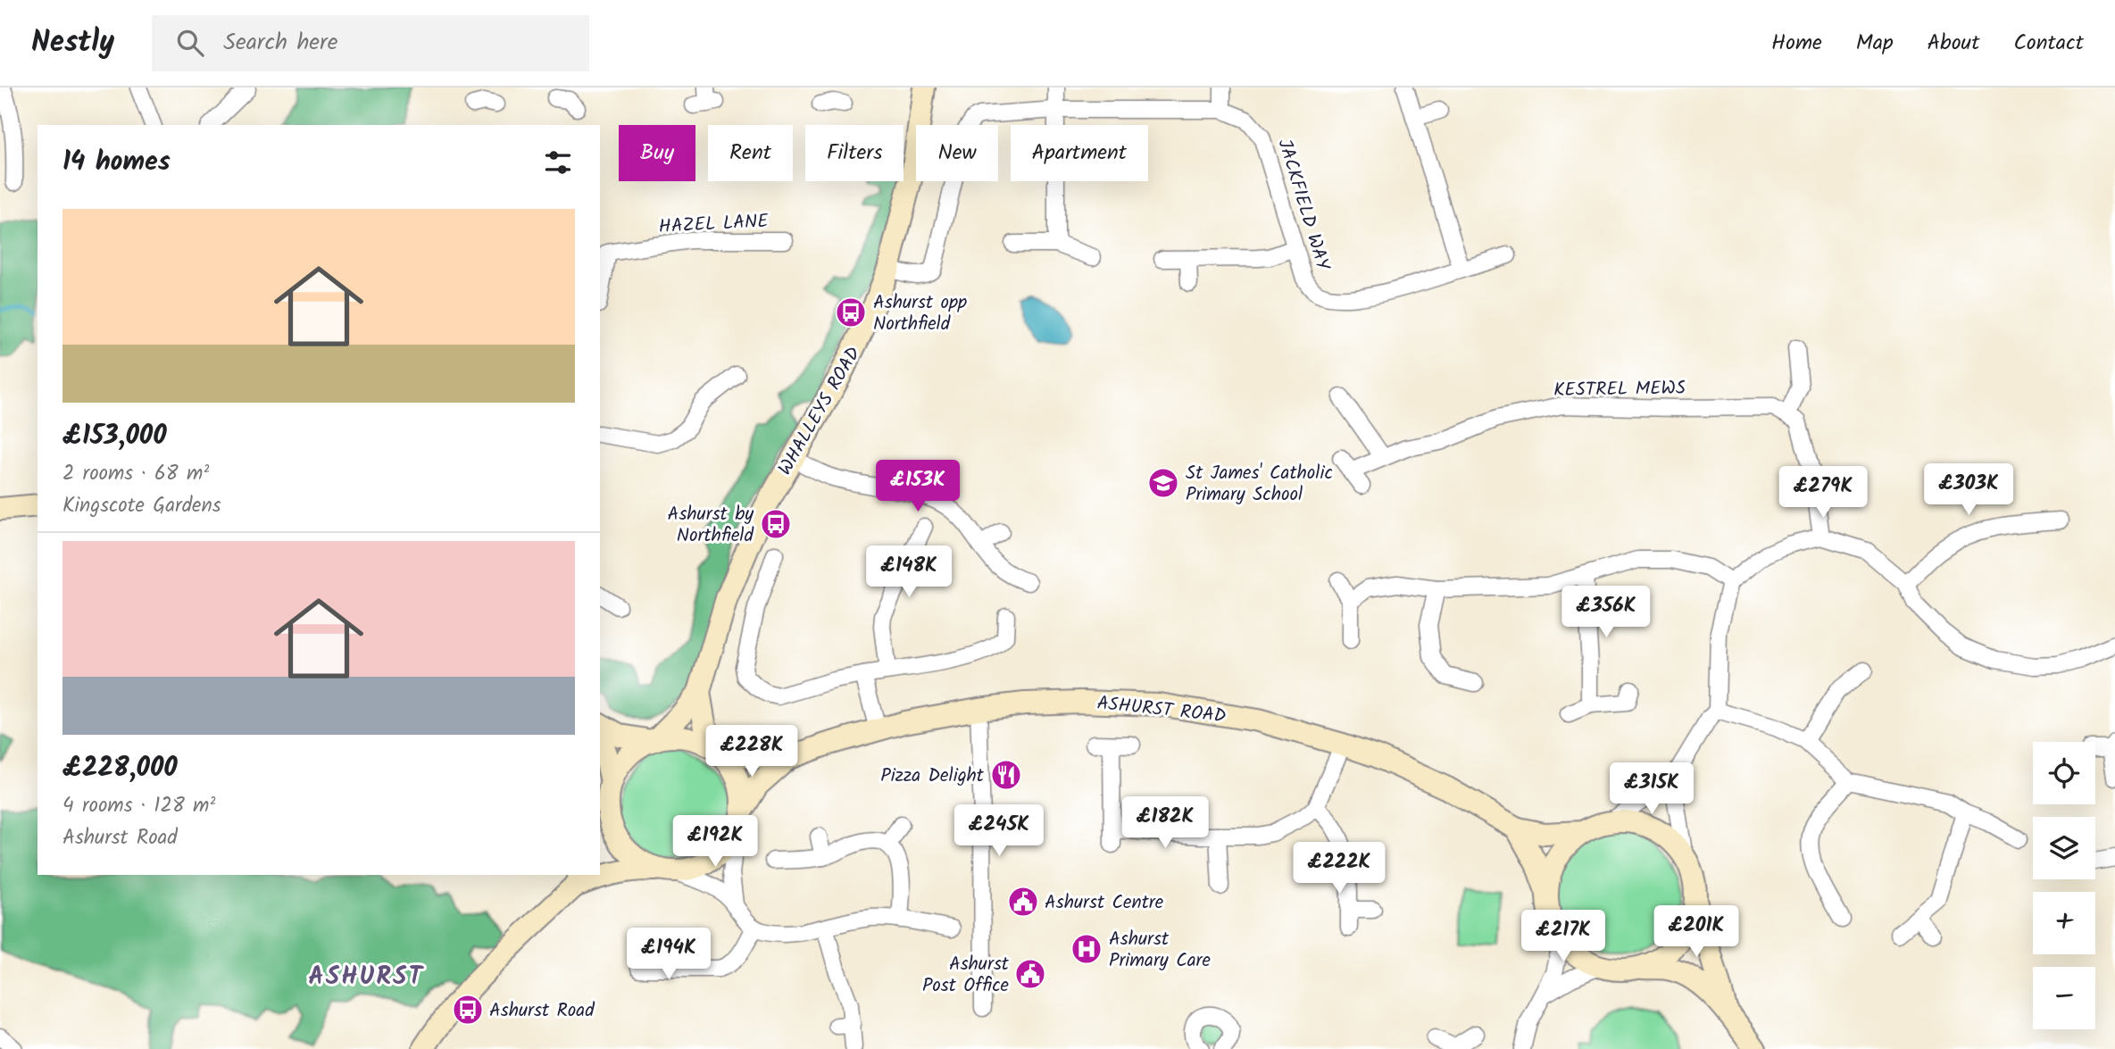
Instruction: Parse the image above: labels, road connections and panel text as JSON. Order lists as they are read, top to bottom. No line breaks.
{"streets":{"street":["JACKFIELD WAY","HAZEL LANE","KESTREL MEWS","WHALLEYS ROAD","ASHURST ROAD"]},"crossings":[["JACKFIELD WAY","WHALLEYS ROAD"],["WHALLEYS ROAD","ASHURST ROAD"]],"districts":["ASHURST"],"places":{"bus stop":["Ashurst opp Northfield","Ashurst by Northfield","Ashurst Road"],"school or university":["St James' Catholic Primary School"],"restaurant":["Pizza Delight"],"public building":["Ashurst Centre","Ashurst Post Office"],"hospital":["Ashurst Primary Care"]},"page":{"header":"Nestly","search":"Search here","nav":["Home","Map","About","Contact"],"chip":["Buy","Rent","Filters","New","Apartment"],"heading":"14 homes","list":[{"name":"£153,000","note":"2 rooms · 68 m² · Kingscote Gardens"},{"name":"£228,000","note":"4 rooms · 128 m² · Ashurst Road"}],"price":["£153K","£303K","£279K","£148K","£356K","£228K","£315K","£182K","£245K","£192K","£222K","£201K","£217K","£194K"],"map_buttons":["+","−"]}}
